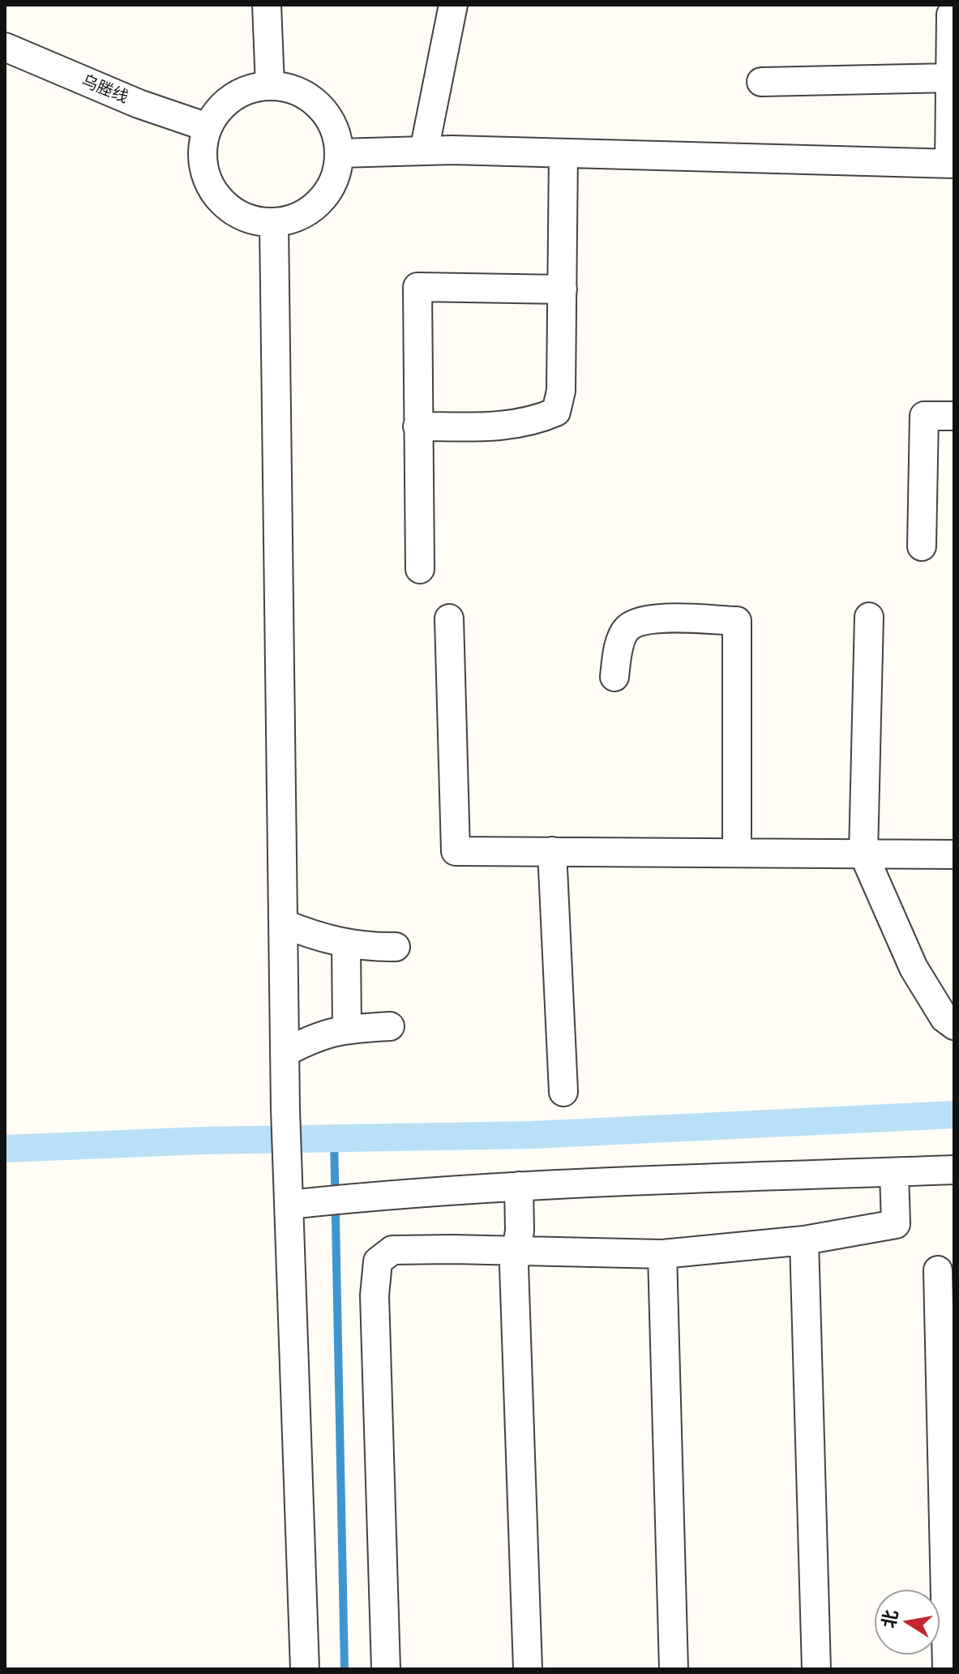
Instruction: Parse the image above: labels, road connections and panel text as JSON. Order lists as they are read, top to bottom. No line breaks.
{"streets":{"street":["乌塍线"]},"north":"left"}
